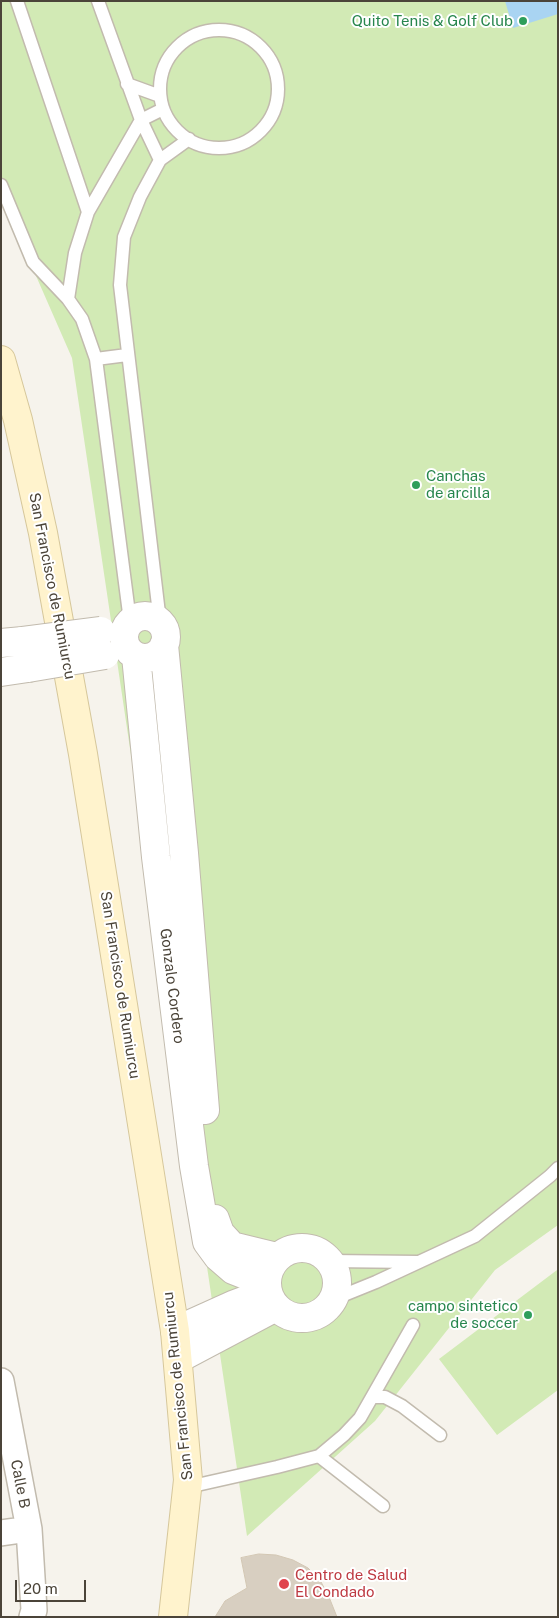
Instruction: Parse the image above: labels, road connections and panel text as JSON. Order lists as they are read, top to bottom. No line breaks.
{"streets":{"main road":["San Francisco de Rumiurcu"],"street":["Gonzalo Cordero","Calle B"]},"places":["Quito Tenis & Golf Club","Canchas de arcilla","campo sintetico de soccer","Centro de Salud El Condado"],"scale_bar":"20 m"}
